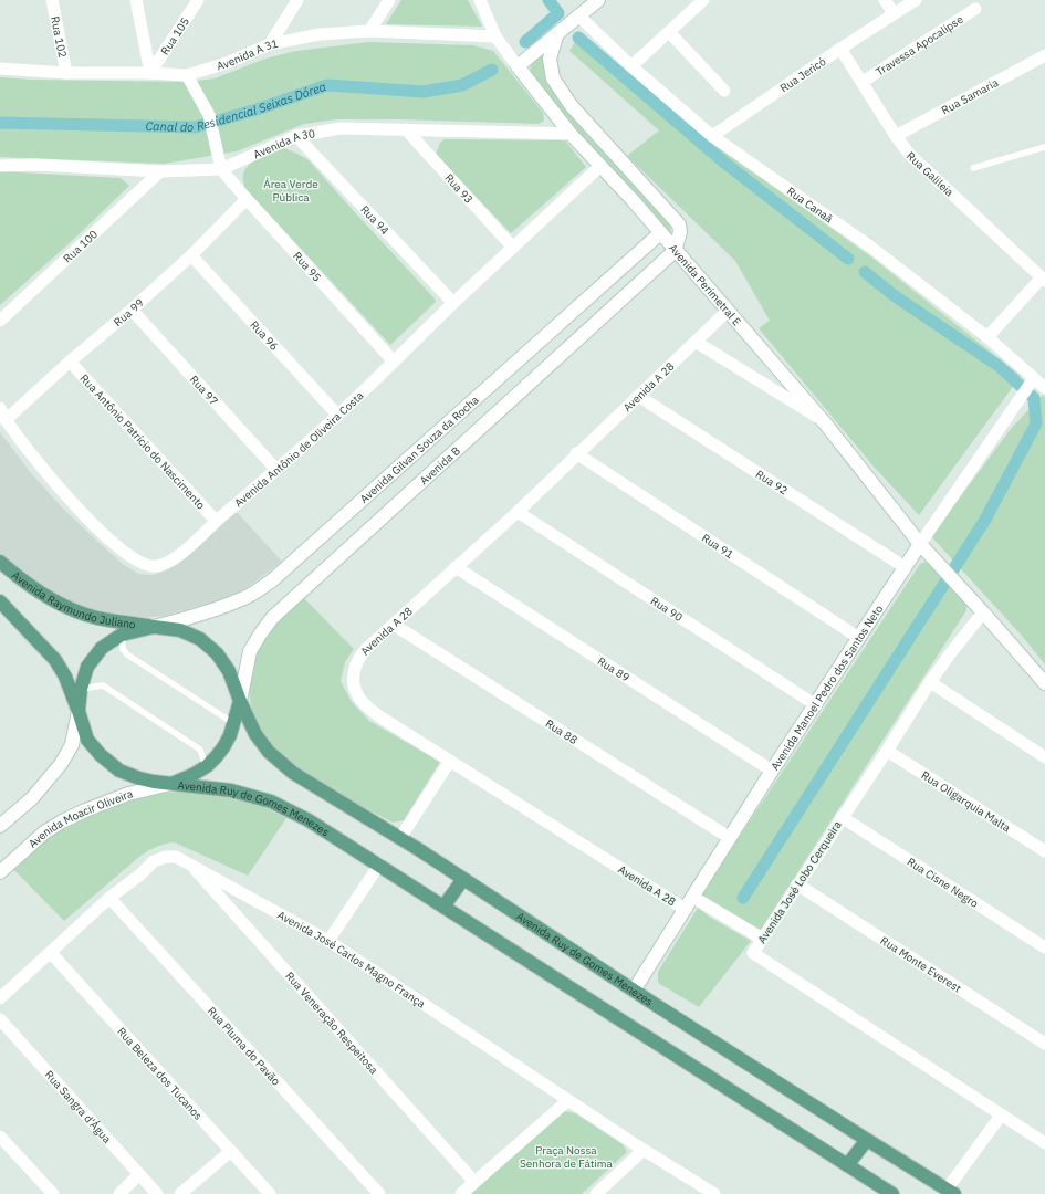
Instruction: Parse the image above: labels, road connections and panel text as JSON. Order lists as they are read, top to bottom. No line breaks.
{"streets":{"main road":["Avenida Raymundo Juliano","Avenida Ruy de Gomes Menezes"],"street":["Rua 102","Rua 105","Travessa Apocalipse","Avenida A 31","Rua Jericó","Rua Samaria","Avenida A 30","Rua Galileia","Rua 93","Rua Canaã","Rua 94","Rua 100","Rua 95","Avenida Perimetral E","Rua 99","Rua 96","Avenida A 28","Rua 97","Rua Antônio Patrício do Nascimento","Avenida Antônio de Oliveira Costa","Avenida Gilvan Souza da Rocha","Avenida B","Rua 92","Rua 91","Rua 90","Rua 89","Avenida Manoel Pedro dos Santos Neto","Rua 88","Rua Oligarquia Malta","Avenida Moacir Oliveira","Avenida José Lobo Cerqueira","Rua Cisne Negro","Avenida José Carlos Magno França","Rua Monte Everest","Rua Veneração Respeitosa","Rua Pluma do Pavão","Rua Beleza dos Tucanos","Rua Sangra d'Água"]},"crossings":[["Rua 102","Avenida A 31"],["Rua 105","Avenida A 31"],["Travessa Apocalipse","Rua Galileia"],["Rua Jericó","Rua Galileia"],["Rua Jericó","Rua Canaã"],["Rua Samaria","Rua Galileia"],["Avenida A 30","Rua 93"],["Avenida A 30","Rua 94"],["Avenida A 30","Rua 100"],["Avenida A 30","Rua 95"],["Rua 93","Avenida Antônio de Oliveira Costa"],["Rua 94","Avenida Antônio de Oliveira Costa"],["Rua 95","Rua 99"],["Rua 95","Avenida Antônio de Oliveira Costa"],["Avenida Perimetral E","Avenida A 28"],["Avenida Perimetral E","Avenida B"],["Avenida Perimetral E","Avenida Manoel Pedro dos Santos Neto"],["Rua 99","Rua 96"],["Rua 99","Rua 97"],["Rua 99","Rua Antônio Patrício do Nascimento"],["Rua 99","Avenida Antônio de Oliveira Costa"],["Rua 96","Avenida Antônio de Oliveira Costa"],["Avenida A 28","Rua 92"],["Avenida A 28","Rua 91"],["Avenida A 28","Rua 90"],["Avenida A 28","Rua 89"],["Avenida A 28","Avenida Manoel Pedro dos Santos Neto"],["Avenida A 28","Rua 88"],["Rua 97","Avenida Antônio de Oliveira Costa"],["Rua Antônio Patrício do Nascimento","Avenida Antônio de Oliveira Costa"],["Avenida Gilvan Souza da Rocha","Avenida Raymundo Juliano"],["Avenida B","Avenida Raymundo Juliano"],["Avenida B","Avenida Ruy de Gomes Menezes"],["Rua 92","Avenida Manoel Pedro dos Santos Neto"],["Rua 91","Avenida Manoel Pedro dos Santos Neto"],["Avenida Raymundo Juliano","Avenida Ruy de Gomes Menezes"],["Rua 90","Avenida Manoel Pedro dos Santos Neto"],["Rua 89","Avenida Manoel Pedro dos Santos Neto"],["Avenida Manoel Pedro dos Santos Neto","Rua 88"],["Avenida Manoel Pedro dos Santos Neto","Avenida Ruy de Gomes Menezes"],["Rua Oligarquia Malta","Avenida José Lobo Cerqueira"],["Avenida Ruy de Gomes Menezes","Avenida Moacir Oliveira"],["Avenida José Lobo Cerqueira","Rua Cisne Negro"],["Avenida José Lobo Cerqueira","Rua Monte Everest"],["Avenida José Carlos Magno França","Rua Veneração Respeitosa"],["Avenida José Carlos Magno França","Rua Pluma do Pavão"],["Avenida José Carlos Magno França","Rua Beleza dos Tucanos"]],"water":["Canal do Residencial Seixas Dórea"],"parks":["Área Verde Pública","Praça Nossa Senhora de Fátima"]}
